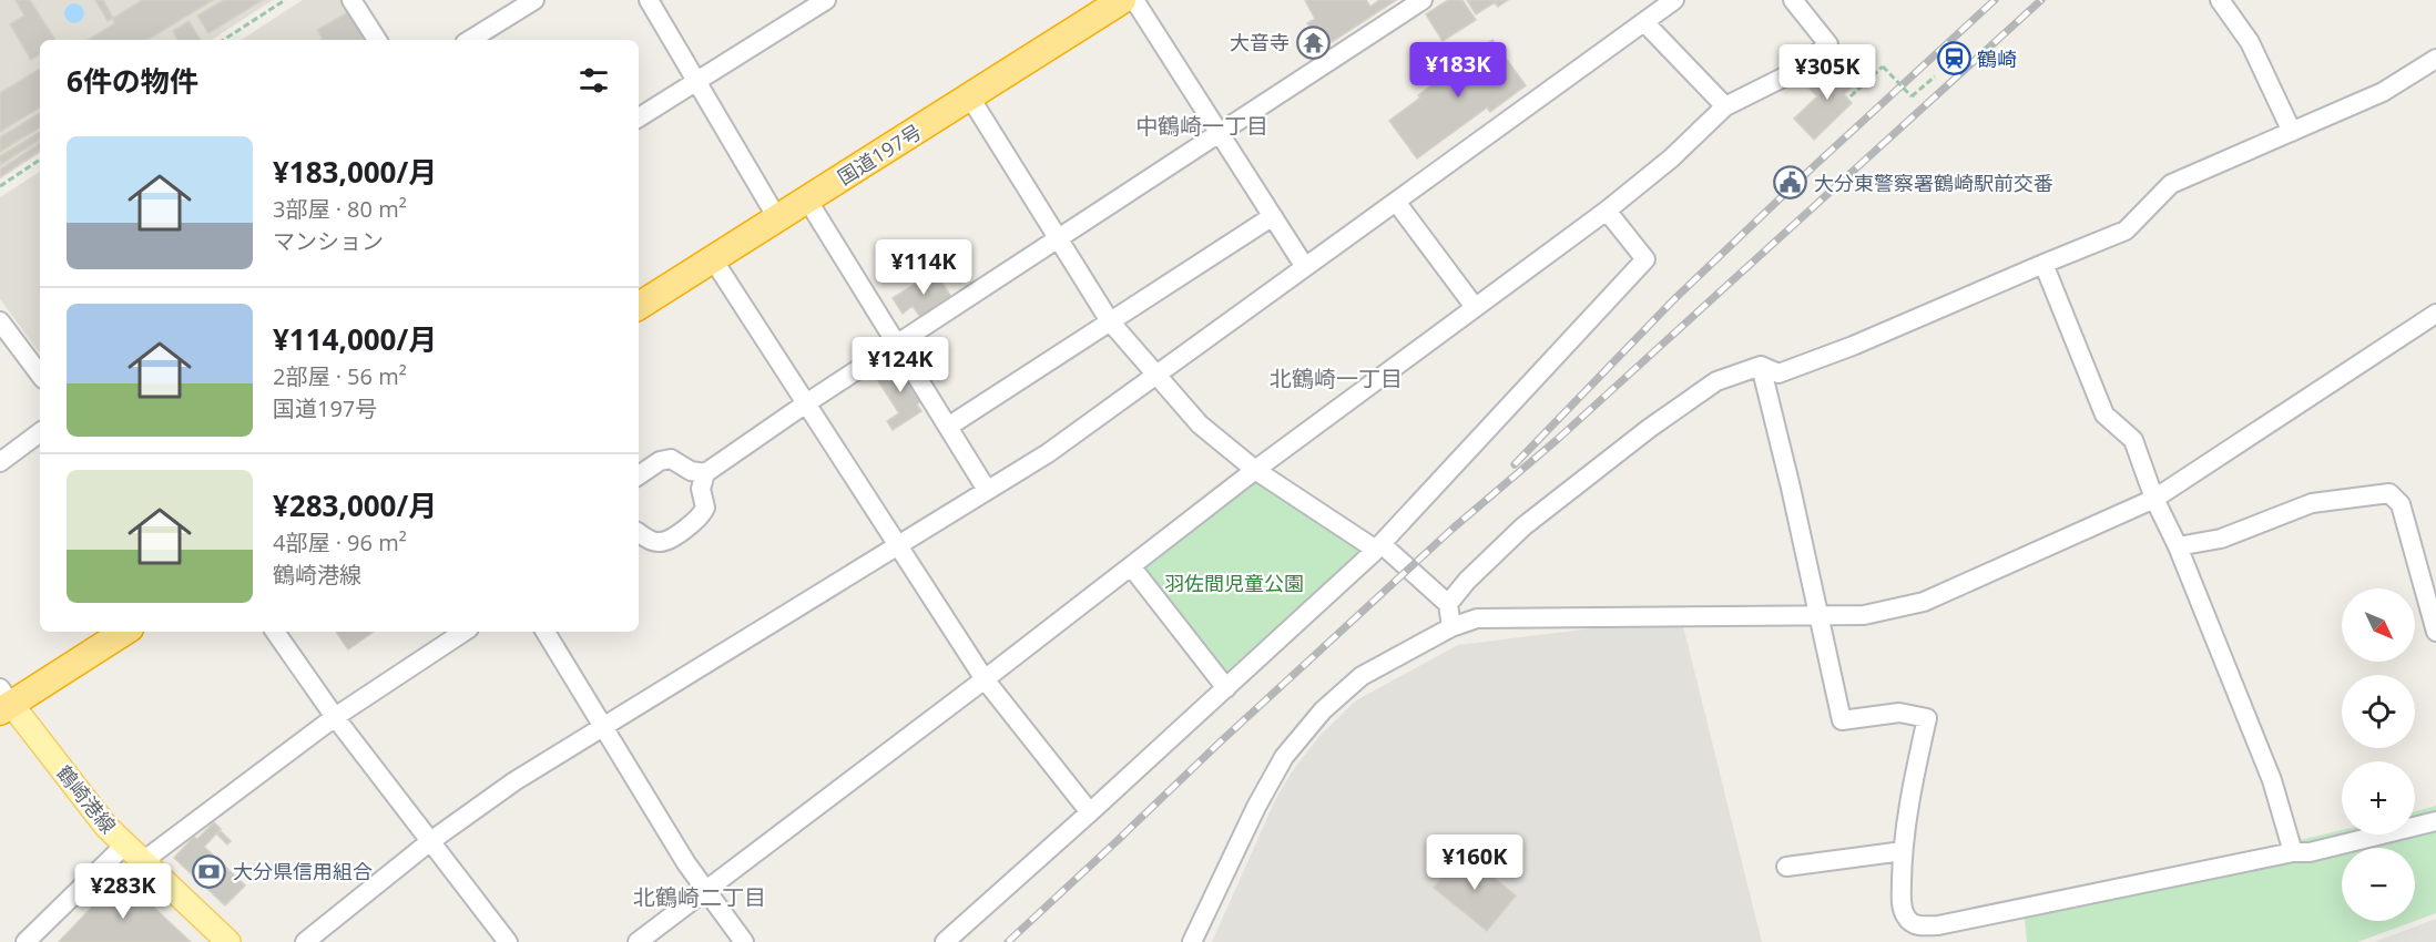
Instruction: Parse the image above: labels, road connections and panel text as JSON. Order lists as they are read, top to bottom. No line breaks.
{"streets":{"highway":["国道197号"],"main road":["鶴崎港線"]},"districts":["中鶴崎一丁目","北鶴崎一丁目","北鶴崎二丁目"],"parks":["羽佐間児童公園"],"places":{"temple":["大音寺"],"station":["鶴崎"],"public building":["大分東警察署鶴崎駅前交番"],"bank":["大分県信用組合"]},"north":"bottom right","page":{"heading":"6件の物件","price":["¥183K","¥305K","¥114K","¥124K","¥160K","¥283K"],"list":[{"name":"¥183,000/月","note":"3部屋 · 80 m² · マンション"},{"name":"¥114,000/月","note":"2部屋 · 56 m² · 国道197号"},{"name":"¥283,000/月","note":"4部屋 · 96 m² · 鶴崎港線"}],"map_buttons":["+","−"]}}
